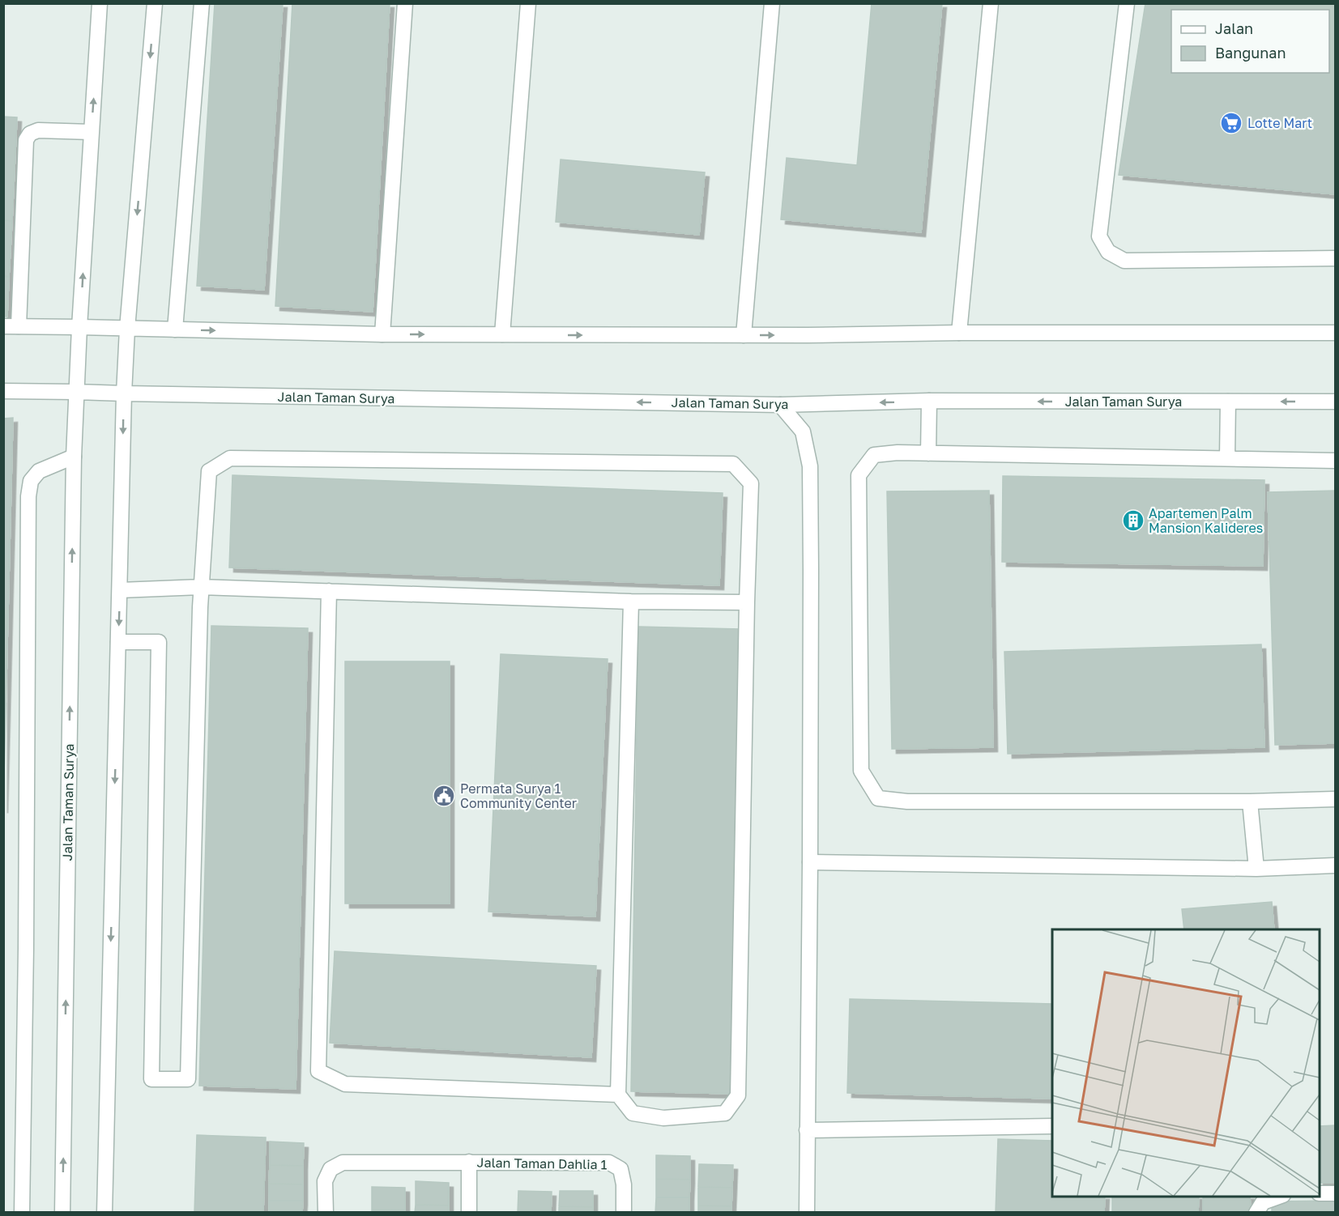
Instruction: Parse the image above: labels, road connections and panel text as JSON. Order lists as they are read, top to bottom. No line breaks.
{"streets":{"street":["Jalan Taman Surya","Jalan Taman Dahlia 1"]},"places":{"supermarket":["Lotte Mart"],"building":["Apartemen Palm Mansion Kalideres"],"public building":["Permata Surya 1 Community Center"]},"legend":["Jalan","Bangunan"]}
